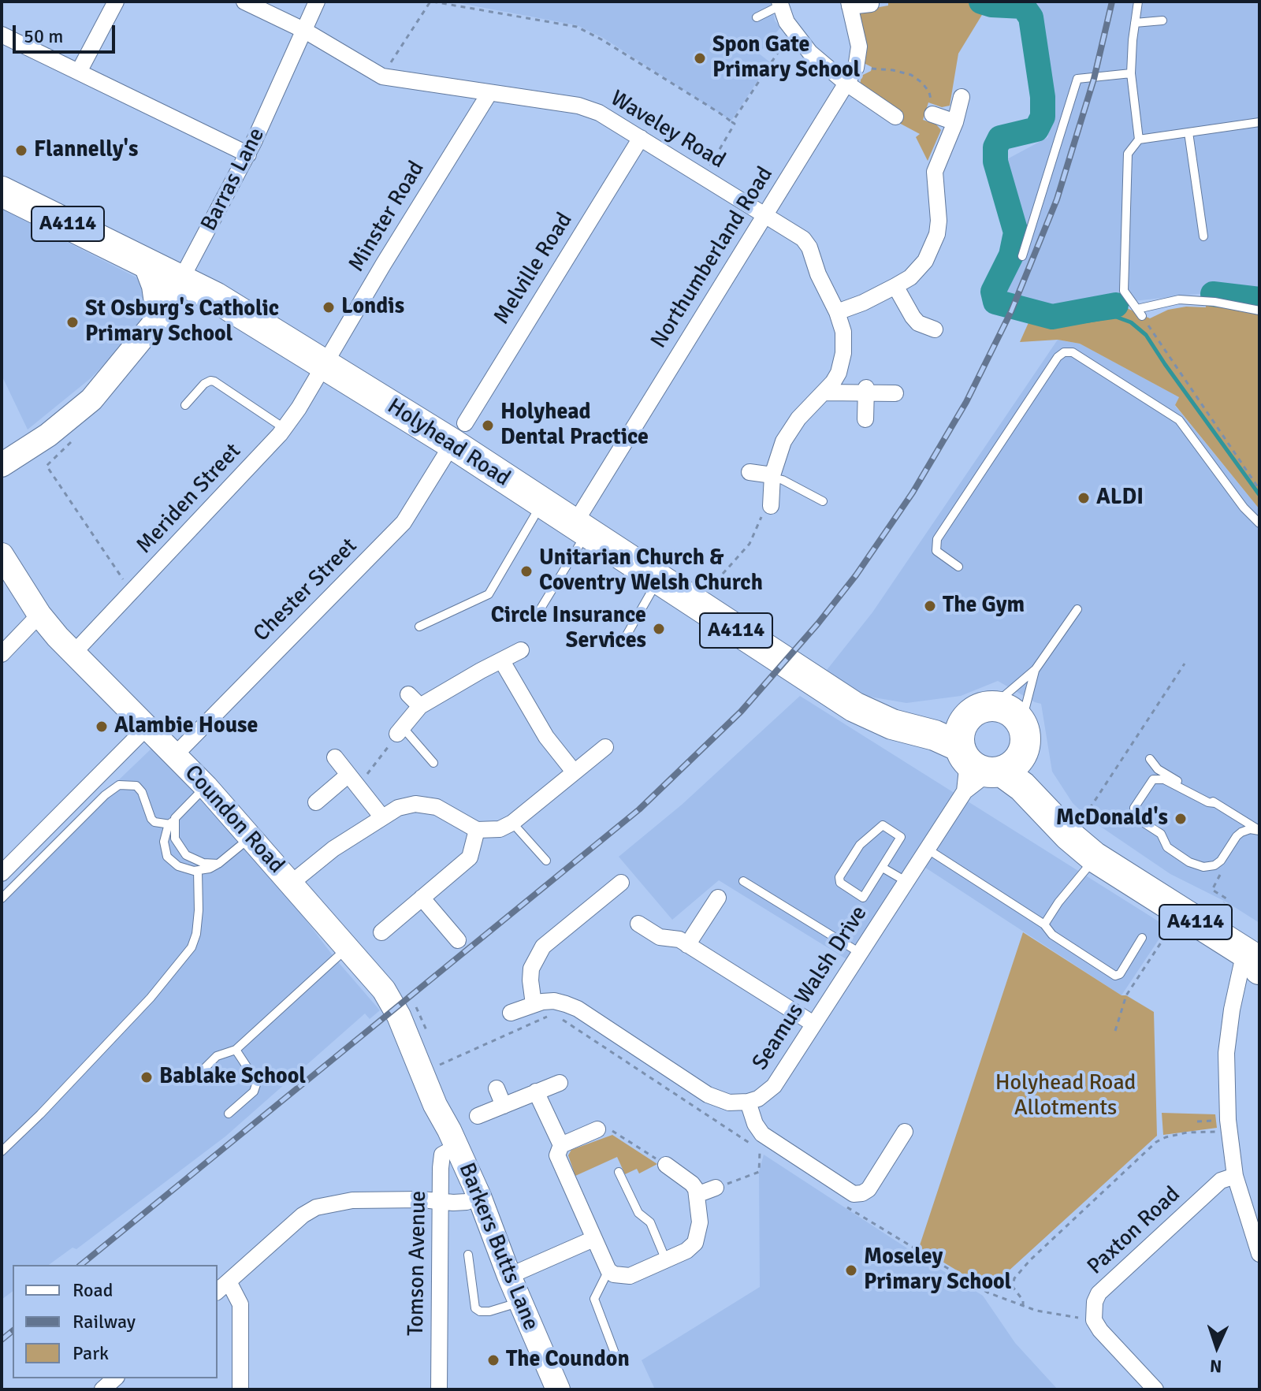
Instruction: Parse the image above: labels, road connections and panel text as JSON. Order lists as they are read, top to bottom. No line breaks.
{"streets":{"highway":["A4114","Holyhead Road"],"street":["Waveley Road","Barras Lane","Minster Road","Northumberland Road","Melville Road","Meriden Street","Chester Street","Coundon Road","Seamus Walsh Drive","Paxton Road","Barkers Butts Lane","Tomson Avenue"]},"crossings":[["Waveley Road","Barras Lane"],["Waveley Road","Minster Road"],["Waveley Road","Northumberland Road"],["Waveley Road","Melville Road"],["Barras Lane","Holyhead Road"],["Minster Road","Holyhead Road"],["Minster Road","Meriden Street"],["Northumberland Road","Holyhead Road"],["Melville Road","Holyhead Road"],["Melville Road","Chester Street"],["Holyhead Road","Meriden Street"],["Holyhead Road","Chester Street"],["Meriden Street","Coundon Road"],["Chester Street","Coundon Road"],["Coundon Road","Barkers Butts Lane"],["Barkers Butts Lane","Tomson Avenue"]],"parks":["Holyhead Road Allotments"],"places":["Spon Gate Primary School","Flannelly's","Londis","St Osburg's Catholic Primary School","Holyhead Dental Practice","ALDI","Unitarian Church & Coventry Welsh Church","The Gym","Circle Insurance Services","Alambie House","McDonald's","Bablake School","Moseley Primary School","The Coundon"],"legend":["Road","Railway","Park"],"scale_bar":"50 m","north":"bottom"}
